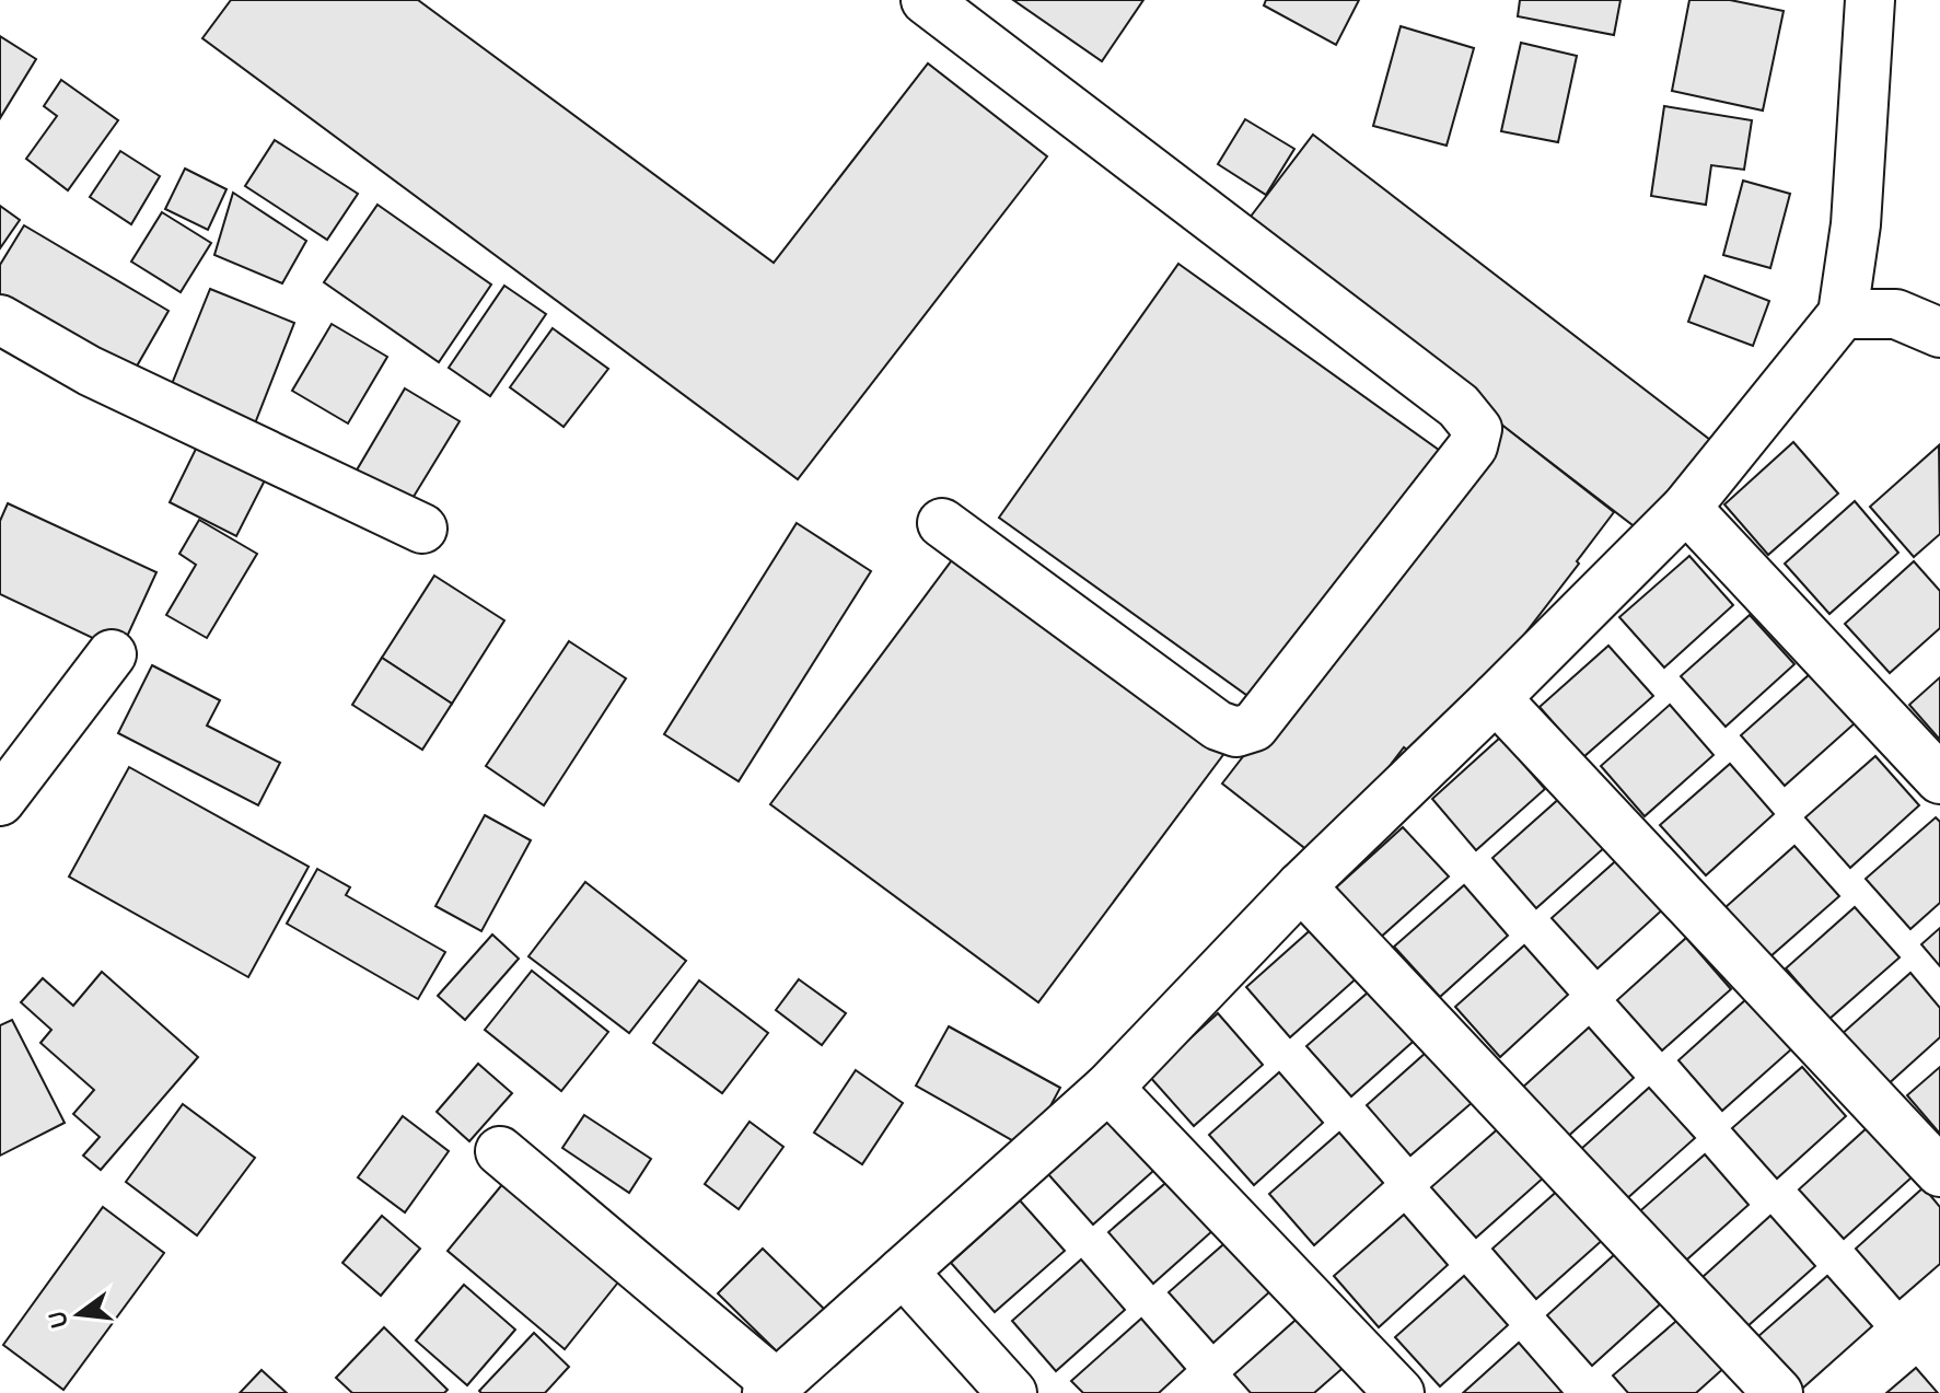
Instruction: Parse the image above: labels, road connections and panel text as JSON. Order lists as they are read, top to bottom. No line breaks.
{"north":"left"}
